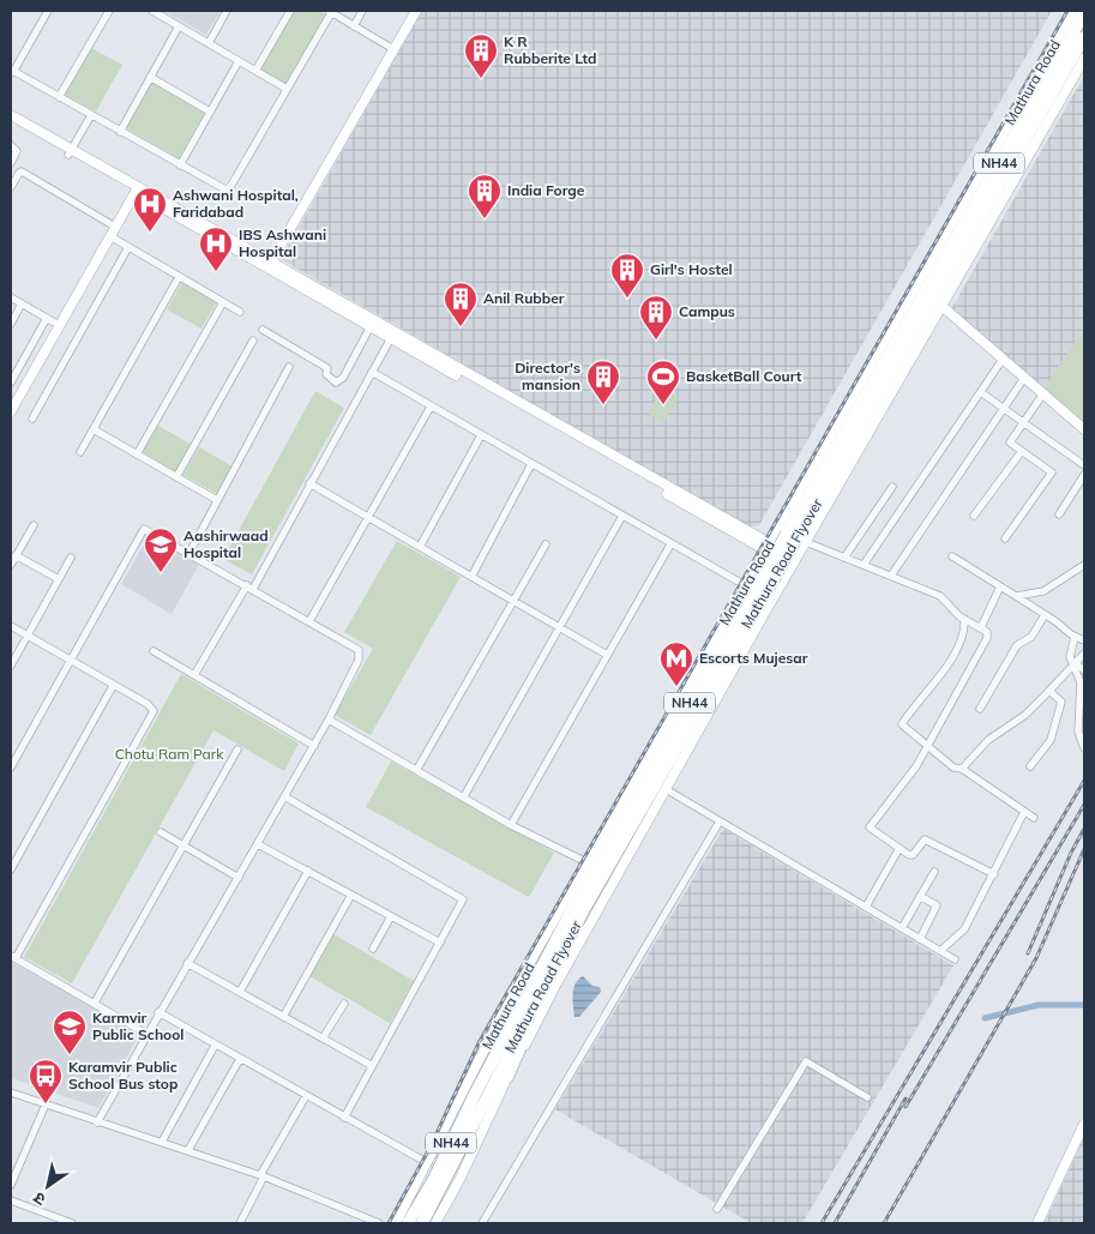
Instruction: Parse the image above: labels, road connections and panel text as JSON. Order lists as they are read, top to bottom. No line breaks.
{"streets":{"highway":["Mathura Road","NH44","Mathura Road Flyover"]},"crossings":[["Mathura Road","Mathura Road Flyover"]],"parks":["Chotu Ram Park"],"places":{"building":["K R Rubberite Ltd","India Forge","Girl's Hostel","Anil Rubber","Campus","Director's mansion"],"hospital":["Ashwani Hospital, Faridabad","IBS Ashwani Hospital"],"sports":["BasketBall Court"],"school or university":["Aashirwaad Hospital","Karmvir Public School"],"metro station":["Escorts Mujesar"],"bus stop":["Karamvir Public School Bus stop"]},"north":"bottom left"}
